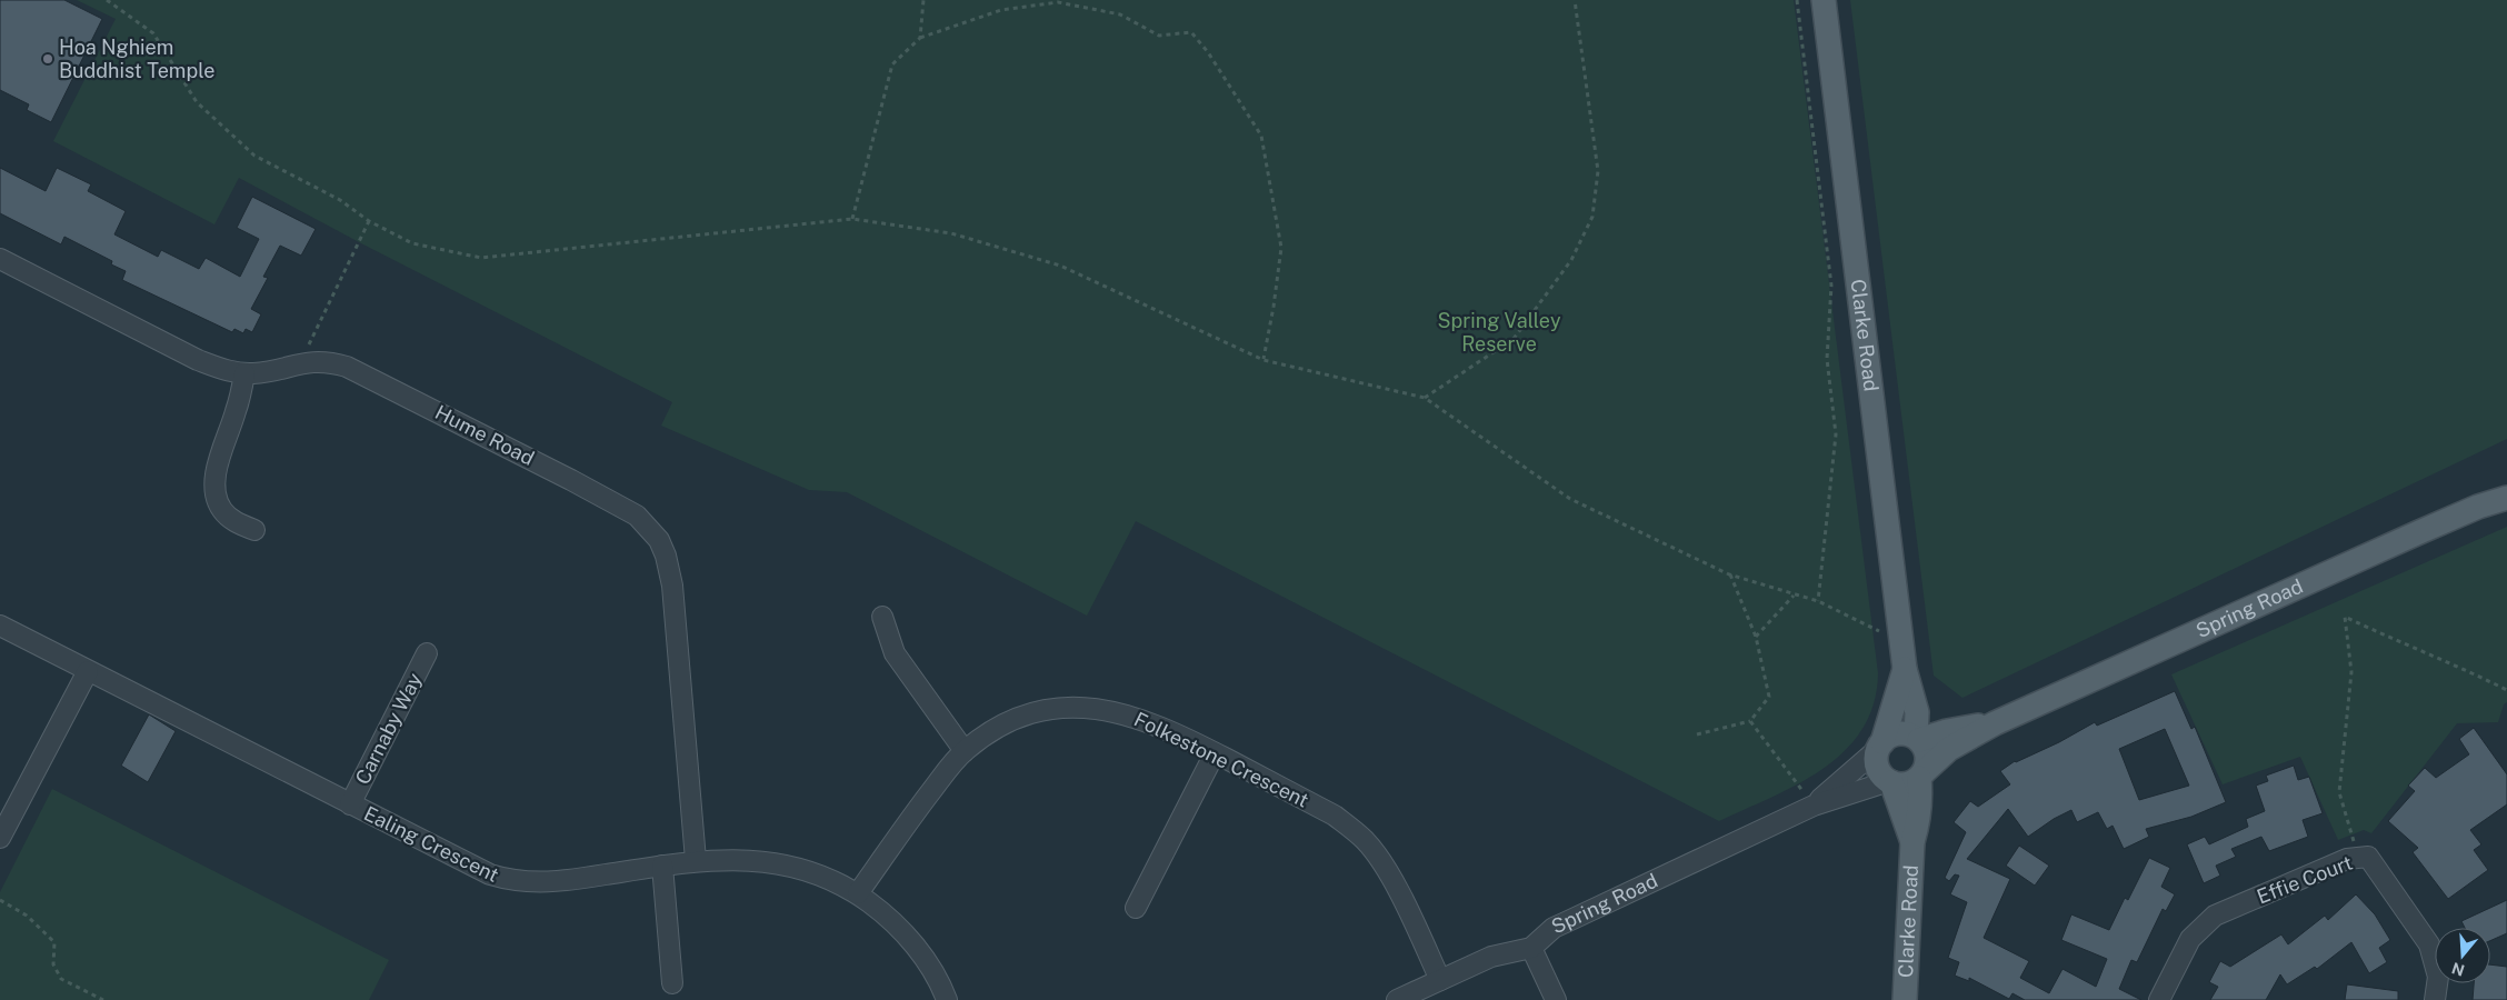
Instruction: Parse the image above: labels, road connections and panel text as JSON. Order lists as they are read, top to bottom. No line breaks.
{"streets":{"main road":["Clarke Road","Spring Road"],"street":["Hume Road","Carnaby Way","Folkestone Crescent","Ealing Crescent","Effie Court"]},"crossings":[["Clarke Road","Spring Road"],["Hume Road","Ealing Crescent"],["Spring Road","Folkestone Crescent"],["Carnaby Way","Ealing Crescent"],["Folkestone Crescent","Ealing Crescent"]],"parks":["Spring Valley Reserve"],"places":["Hoa Nghiem Buddhist Temple"],"north":"bottom"}
